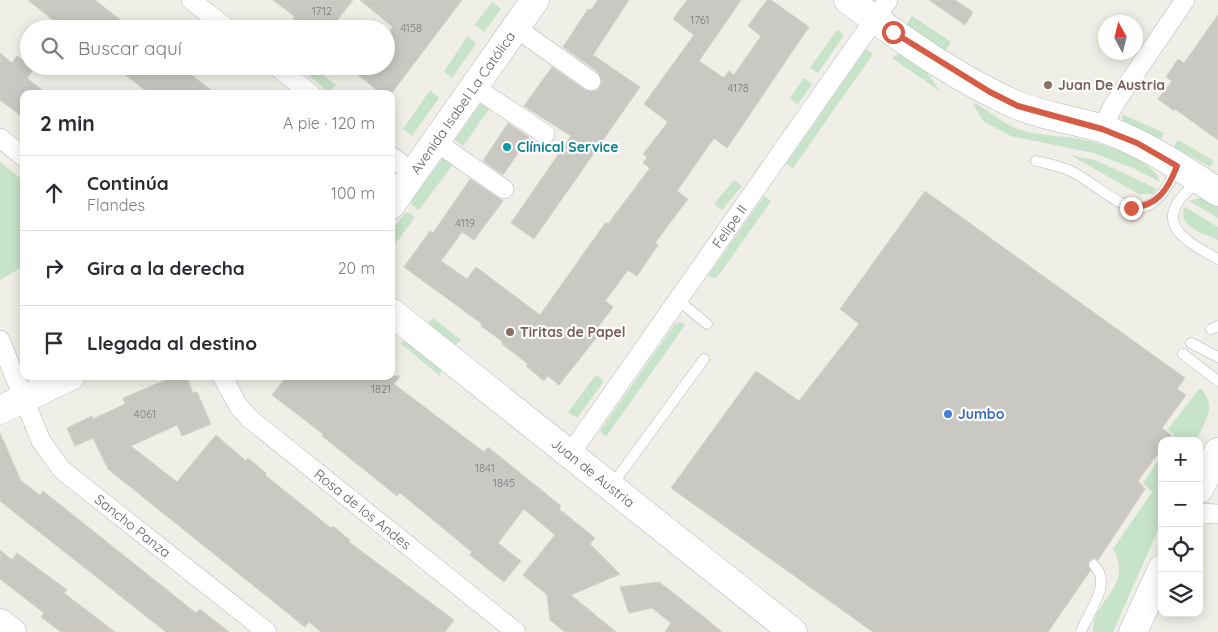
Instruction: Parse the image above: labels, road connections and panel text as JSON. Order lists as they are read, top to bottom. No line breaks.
{"streets":{"street":["Avenida Isabel La Católica","Felipe II","Juan de Austria","Rosa de los Andes","Sancho Panza"]},"crossings":[["Felipe II","Juan de Austria"]],"places":["Juan De Austria","Clínical Service","Tiritas de Papel","Jumbo"],"house_numbers":["1712","1761","4158","4178","4119","1821","4061","1841","1845"],"north":"top","page":{"search":"Buscar aquí","heading":["2 min","A pie · 120 m"],"list":[["Continúa","Flandes","100 m"],["Gira a la derecha","20 m"],"Llegada al destino"],"map_buttons":["+","−"]}}
